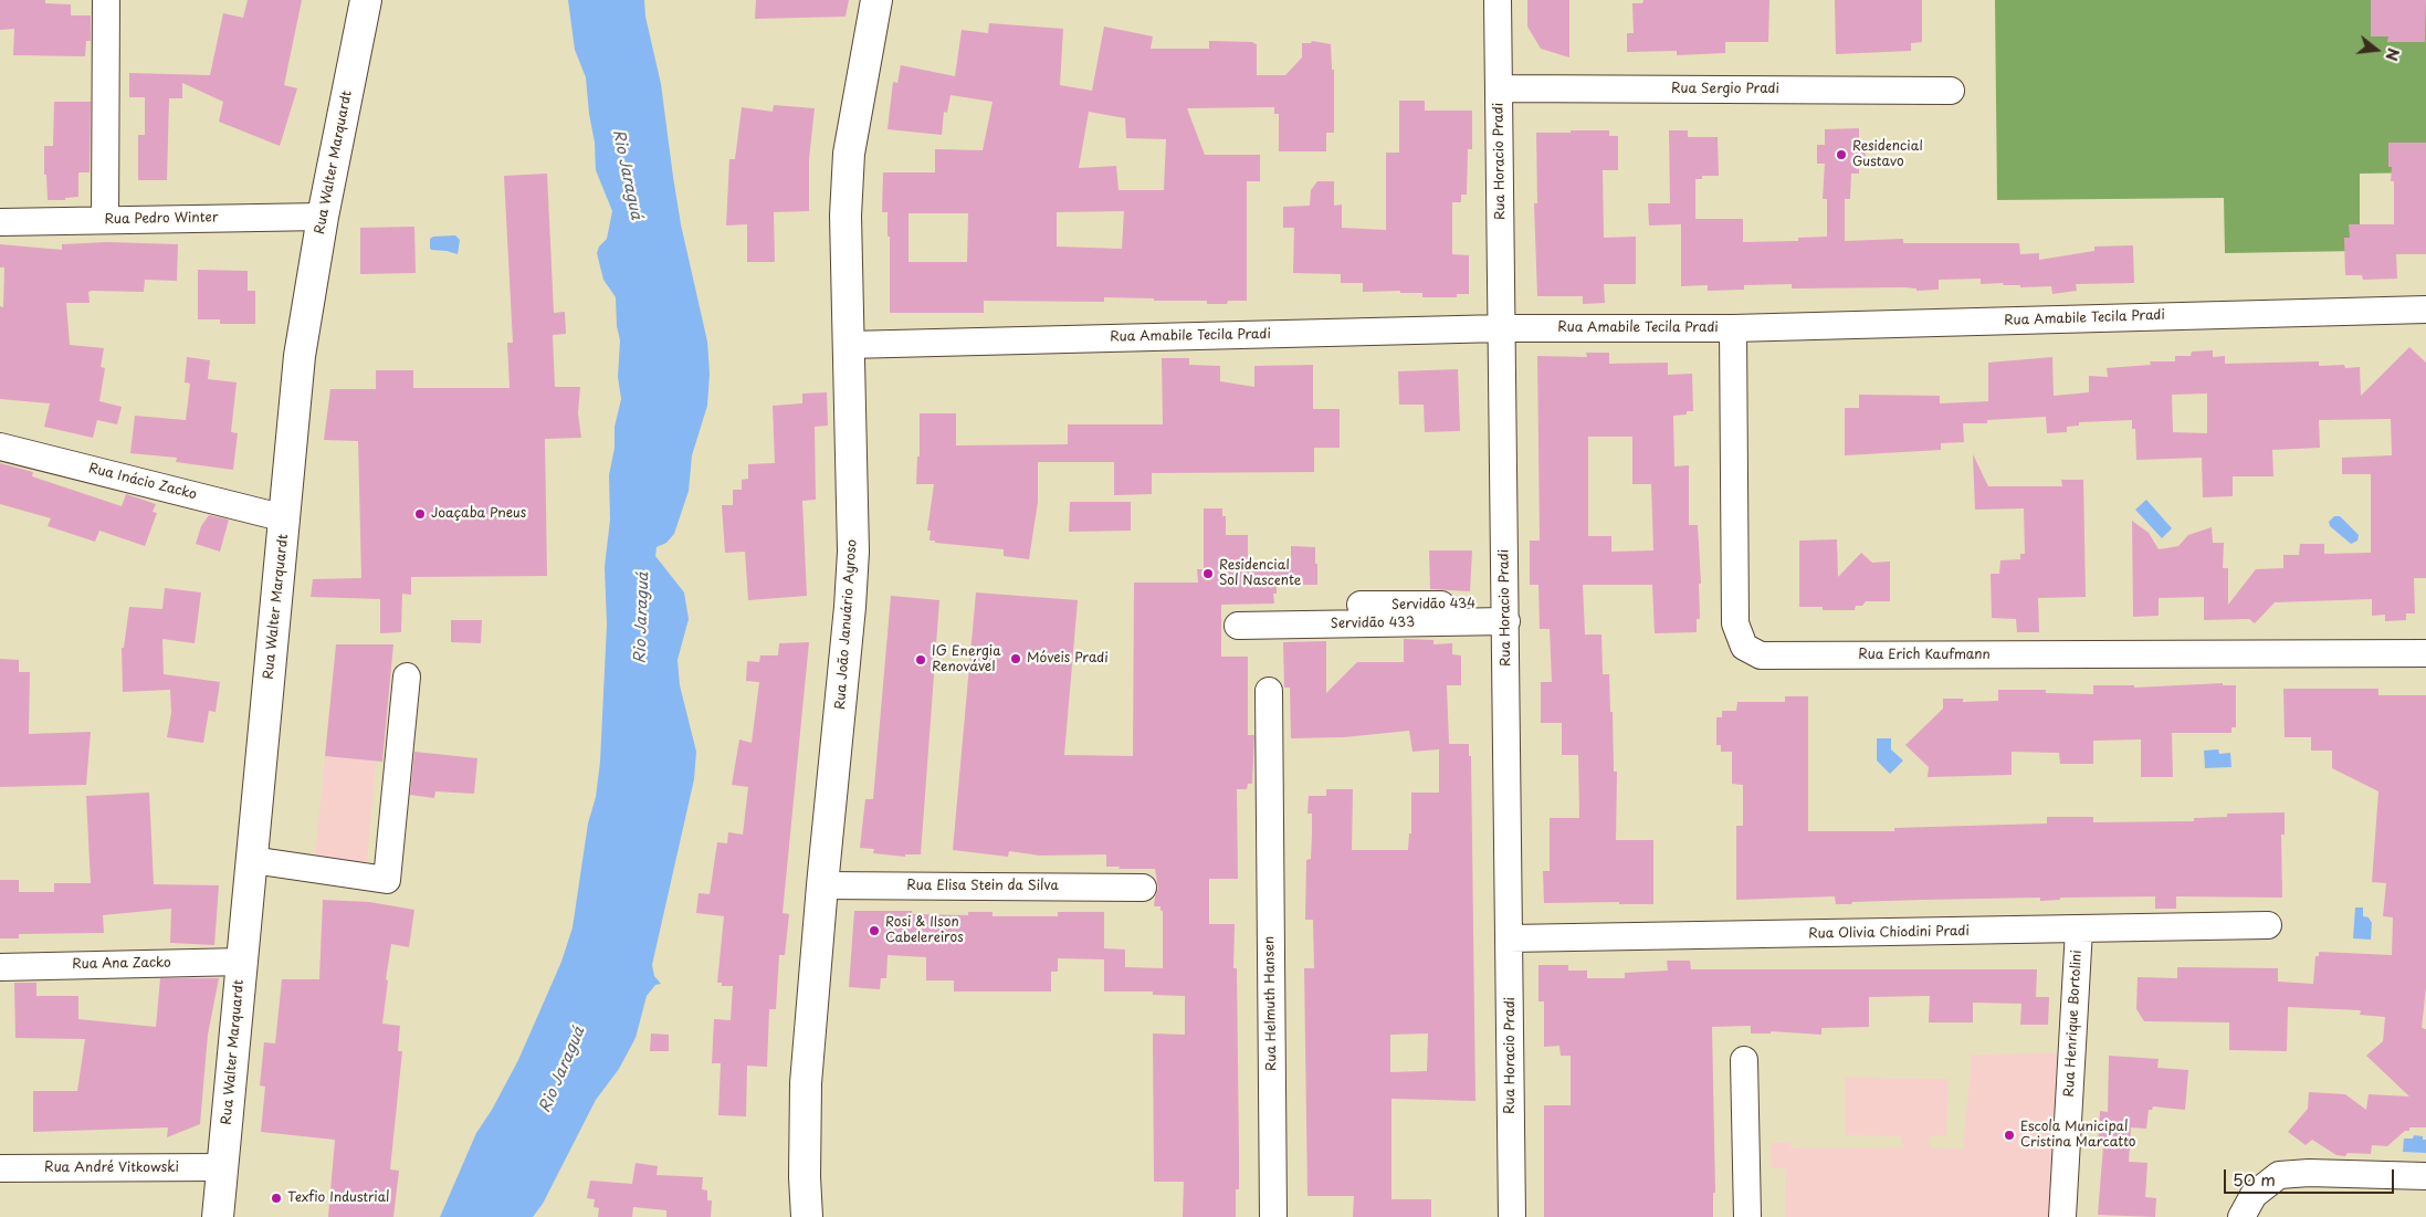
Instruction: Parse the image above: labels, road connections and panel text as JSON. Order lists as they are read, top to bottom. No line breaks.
{"streets":{"main road":["Rua Walter Marquardt","Rua João Januário Ayroso"],"street":["Rua Sergio Pradi","Rua Horacio Pradi","Rua Pedro Winter","Rua Amabile Tecila Pradi","Rua Inácio Zacko","Servidão 434","Servidão 433","Rua Erich Kaufmann","Rua Elisa Stein da Silva","Rua Olivia Chiodini Pradi","Rua Ana Zacko","Rua Helmuth Hansen","Rua Henrique Bortolini","Rua André Vitkowski"]},"crossings":[["Rua Sergio Pradi","Rua Horacio Pradi"],["Rua Horacio Pradi","Rua Amabile Tecila Pradi"],["Rua Horacio Pradi","Servidão 434"],["Rua Horacio Pradi","Servidão 433"],["Rua Horacio Pradi","Rua Olivia Chiodini Pradi"],["Rua Walter Marquardt","Rua Pedro Winter"],["Rua Walter Marquardt","Rua Inácio Zacko"],["Rua Walter Marquardt","Rua Ana Zacko"],["Rua Walter Marquardt","Rua André Vitkowski"],["Rua Amabile Tecila Pradi","Rua João Januário Ayroso"],["Rua Amabile Tecila Pradi","Rua Erich Kaufmann"],["Servidão 434","Servidão 433"],["Rua João Januário Ayroso","Rua Elisa Stein da Silva"],["Rua Olivia Chiodini Pradi","Rua Henrique Bortolini"]],"water":["Rio Jaraguá"],"places":["Residencial Gustavo","Joaçaba Pneus","Residencial Sol Nascente","Móveis Pradi","IG Energia Renovável","Rosi & Ilson Cabelereiros","Escola Municipal Cristina Marcatto","Texfio Industrial"],"scale_bar":"50 m","north":"right"}
